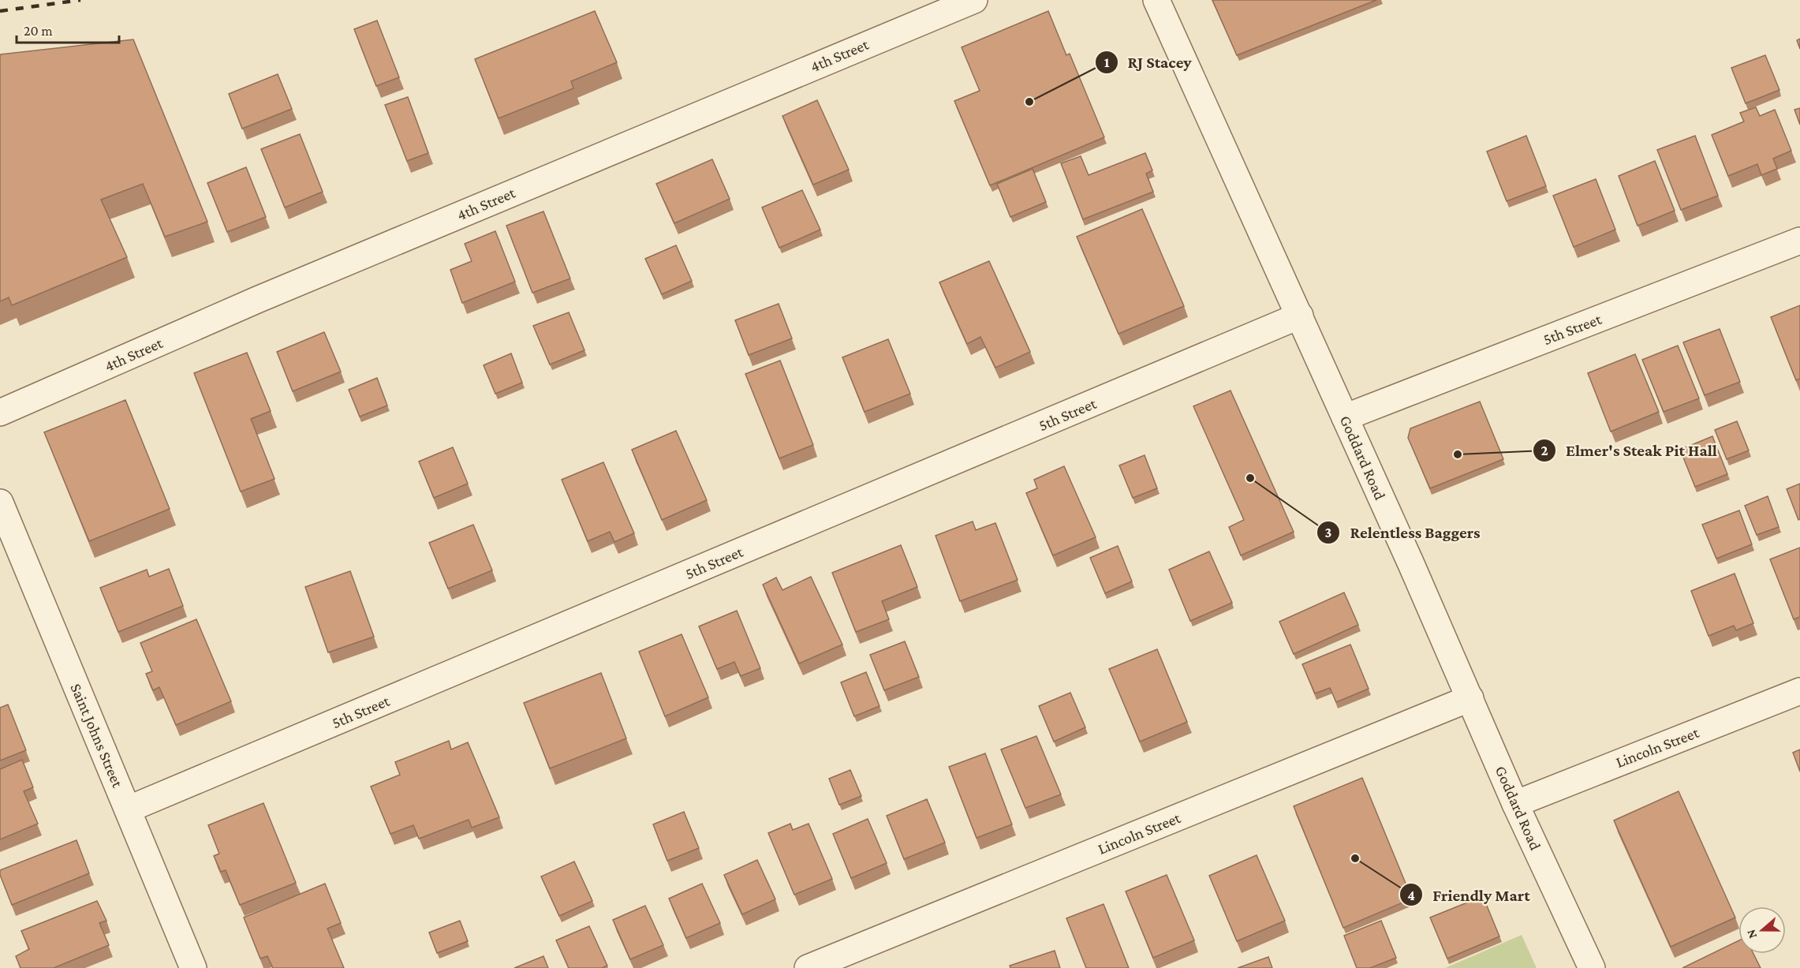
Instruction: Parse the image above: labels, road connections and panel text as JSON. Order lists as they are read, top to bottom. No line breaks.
{"streets":{"street":["4th Street","5th Street","Goddard Road","Saint Johns Street","Lincoln Street"]},"crossings":[["5th Street","Goddard Road"],["5th Street","Saint Johns Street"],["Goddard Road","Lincoln Street"]],"places":["RJ Stacey","Elmer's Steak Pit Hall","Relentless Baggers","Friendly Mart"],"scale_bar":"20 m","north":"left"}
